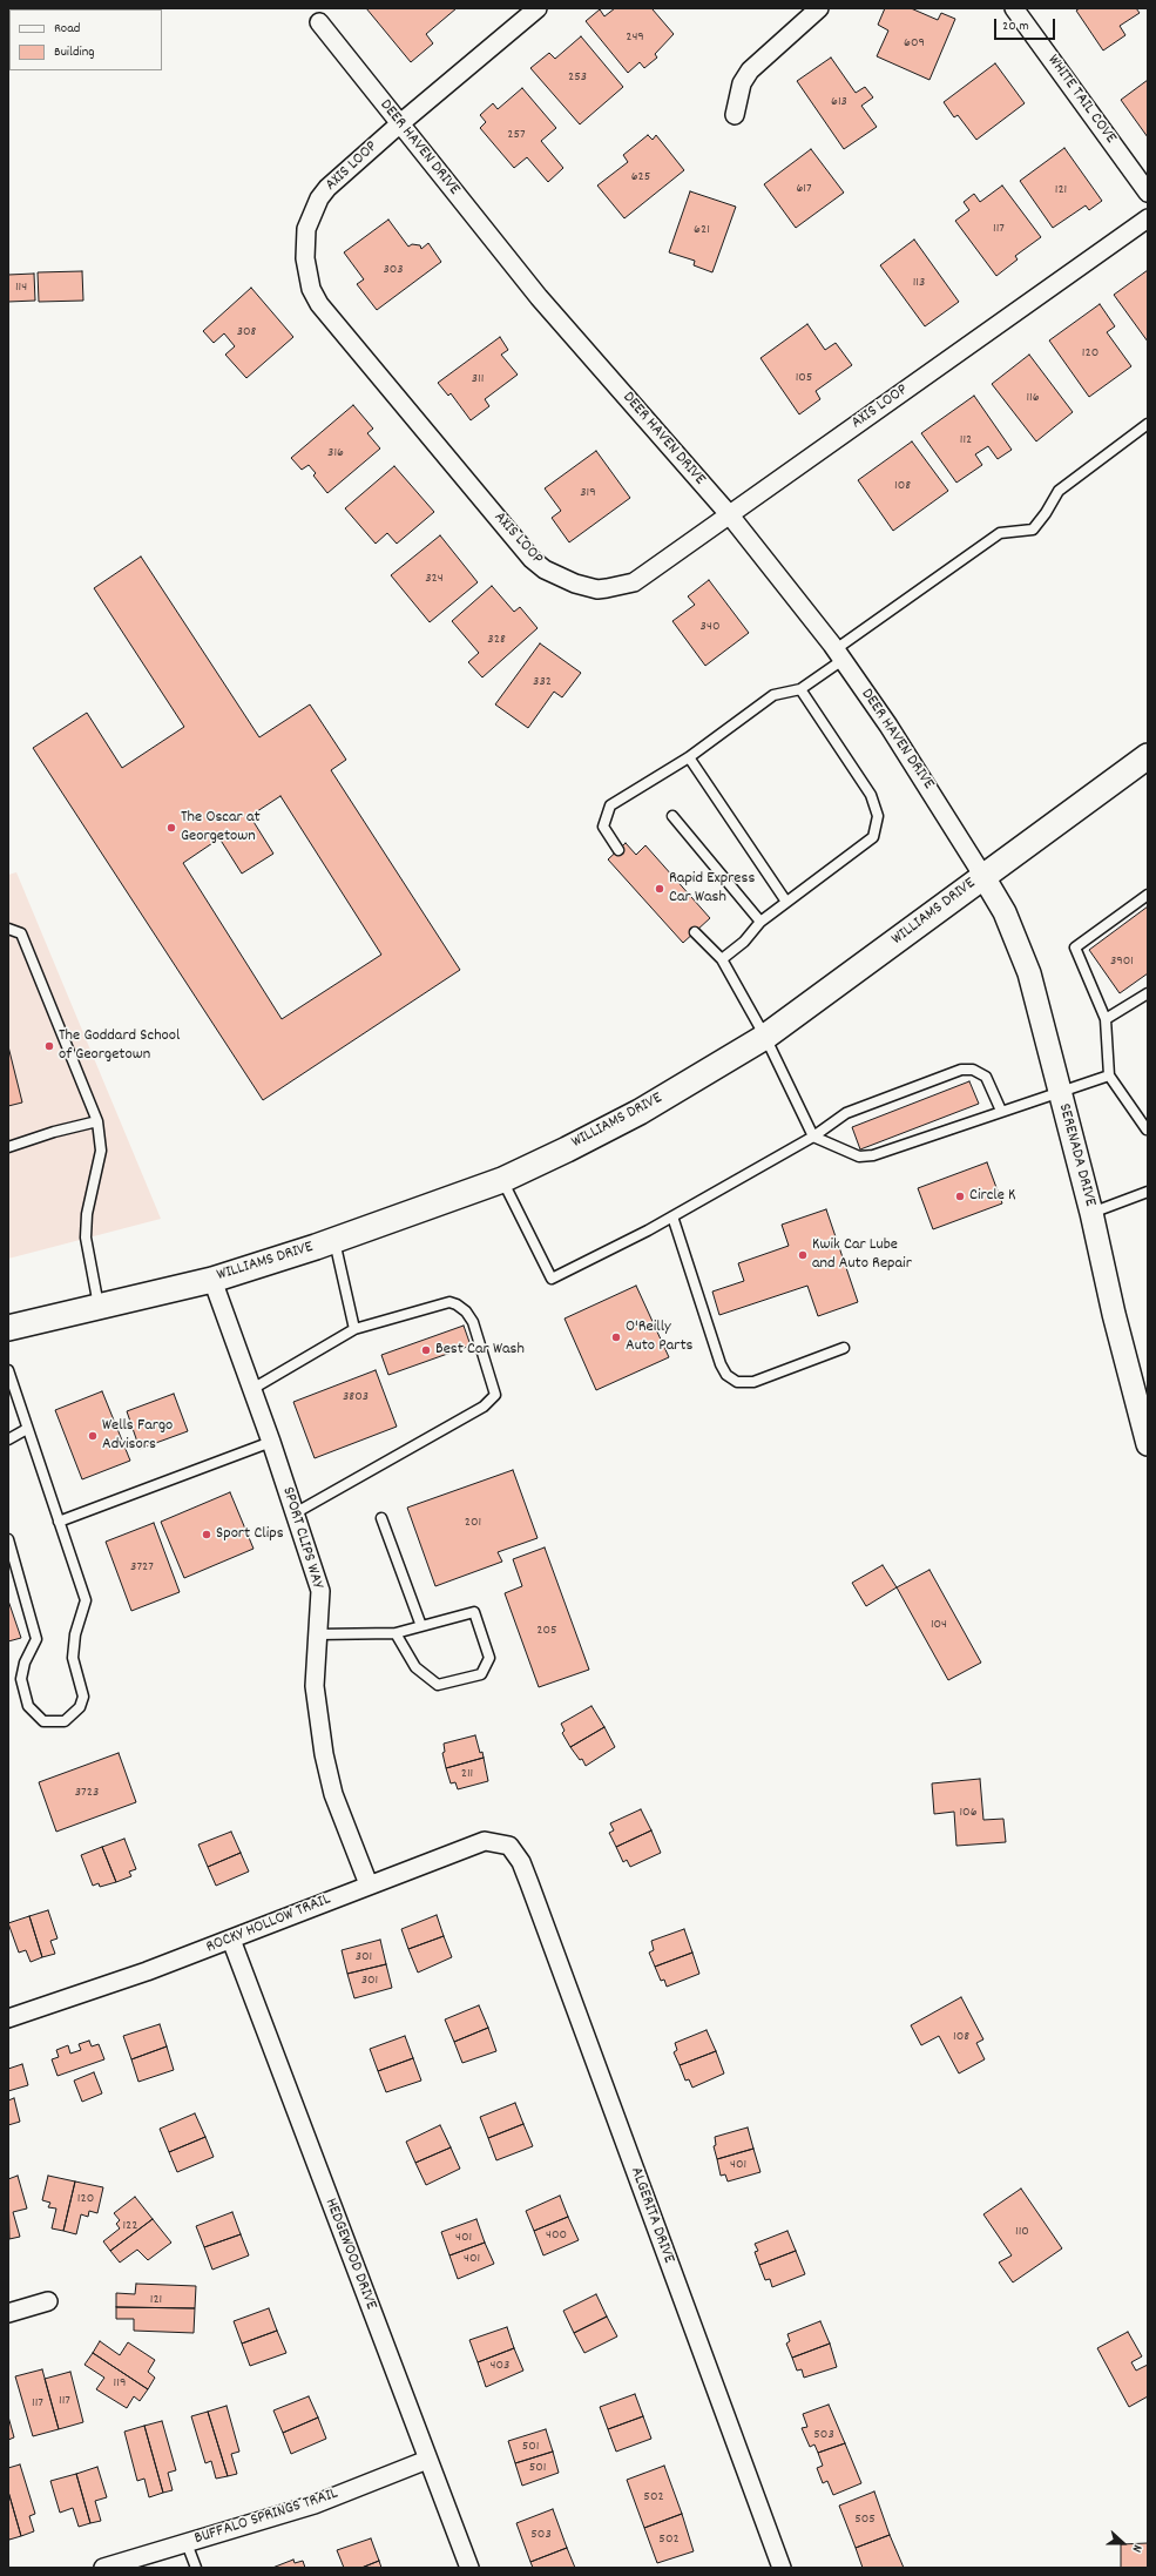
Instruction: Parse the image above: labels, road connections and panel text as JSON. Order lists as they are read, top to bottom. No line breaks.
{"streets":{"main road":["WILLIAMS DRIVE"],"street":["WHITE TAIL COVE","DEER HAVEN DRIVE","AXIS LOOP","SERENADA DRIVE","SPORT CLIPS WAY","ROCKY HOLLOW TRAIL","ALGERITA DRIVE","HEDGEWOOD DRIVE","BUFFALO SPRINGS TRAIL"]},"crossings":[["DEER HAVEN DRIVE","AXIS LOOP"],["DEER HAVEN DRIVE","WILLIAMS DRIVE"],["DEER HAVEN DRIVE","SERENADA DRIVE"],["WILLIAMS DRIVE","SERENADA DRIVE"],["WILLIAMS DRIVE","SPORT CLIPS WAY"],["SPORT CLIPS WAY","ROCKY HOLLOW TRAIL"],["ROCKY HOLLOW TRAIL","ALGERITA DRIVE"],["ROCKY HOLLOW TRAIL","HEDGEWOOD DRIVE"],["HEDGEWOOD DRIVE","BUFFALO SPRINGS TRAIL"]],"places":["The Oscar at Georgetown","Rapid Express Car Wash","The Goddard School of Georgetown","Circle K","Kwik Car Lube and Auto Repair","O'Reilly Auto Parts","Best Car Wash","Wells Fargo Advisors","Sport Clips"],"house_numbers":["249","609","253","613","257","625","617","121","117","621","303","113","114","308","120","105","311","116","112","316","108","319","324","340","328","332","3901","3803","201","3727","104","205","211","3723","106","301","301","108","401","120","122","110","400","401","401","121","403","119","117","117","503","501","501","502","505","503","502"],"legend":["Road","Building"],"scale_bar":"20 m","north":"right"}
